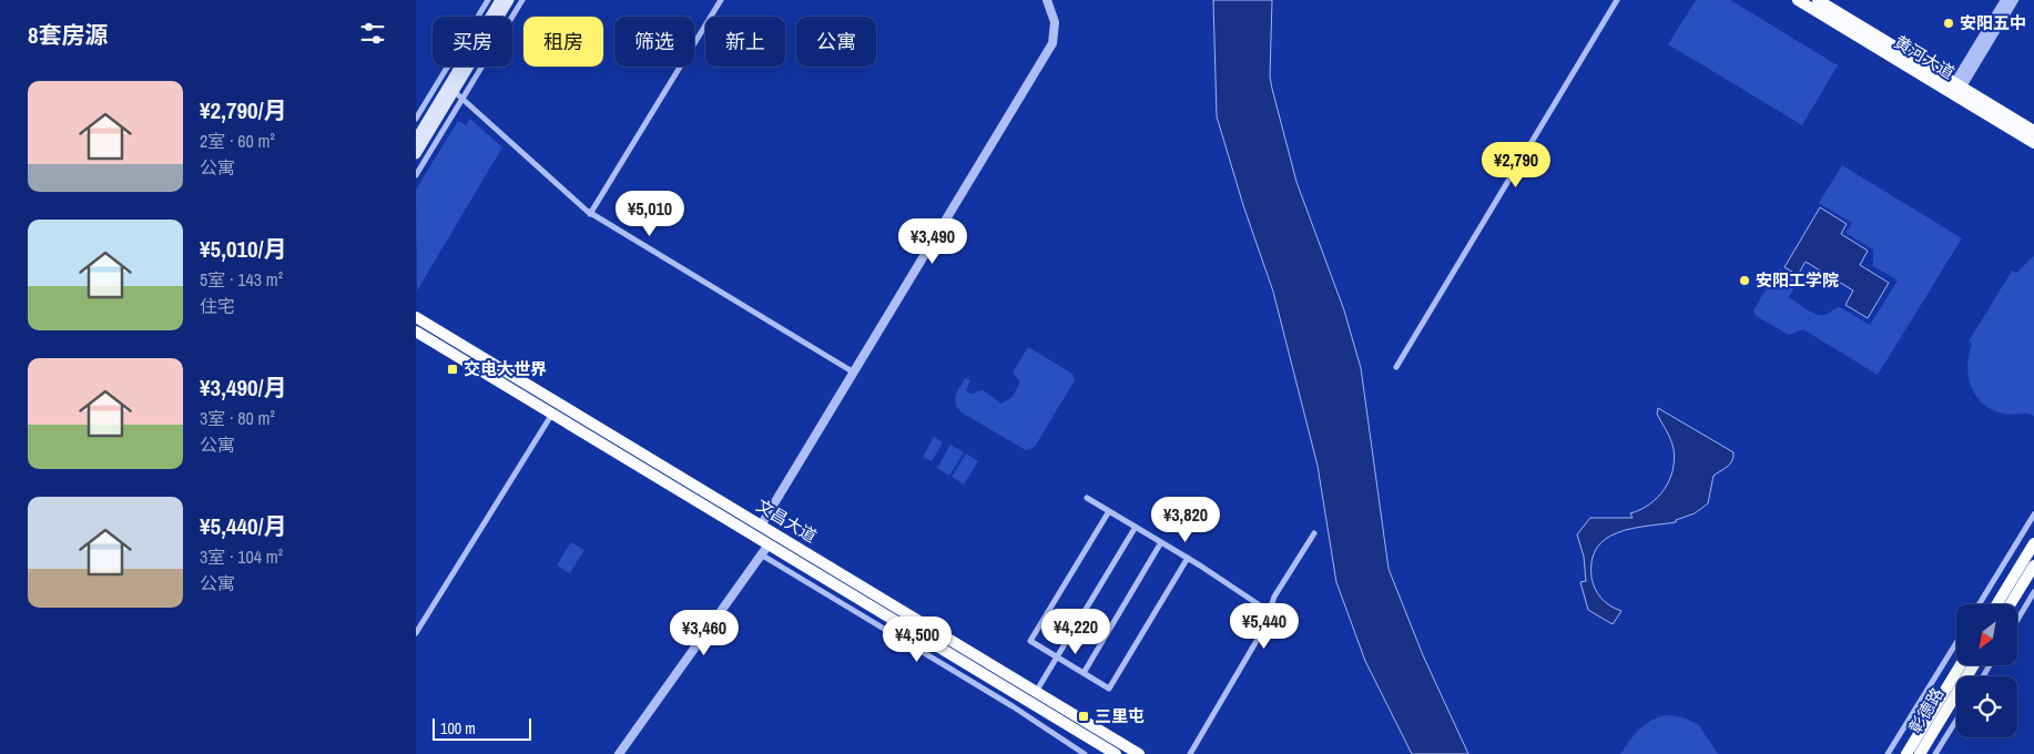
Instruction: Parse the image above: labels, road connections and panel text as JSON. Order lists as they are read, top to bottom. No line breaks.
{"streets":{"highway":["彰德路"],"main road":["黄河大道","文昌大道"]},"places":{"other":["安阳五中","安阳工学院"],"transit":["交电大世界","三里屯"]},"scale_bar":"100 m","north":"bottom left","page":{"heading":"8套房源","chip":["买房","租房","筛选","新上","公寓"],"list":[{"name":"¥2,790/月","note":"2室 · 60 m² · 公寓"},{"name":"¥5,010/月","note":"5室 · 143 m² · 住宅"},{"name":"¥3,490/月","note":"3室 · 80 m² · 公寓"},{"name":"¥5,440/月","note":"3室 · 104 m² · 公寓"}],"price":["¥2,790","¥5,010","¥3,490","¥3,820","¥5,440","¥4,220","¥3,460","¥4,500"],"scale":"100 m"}}
